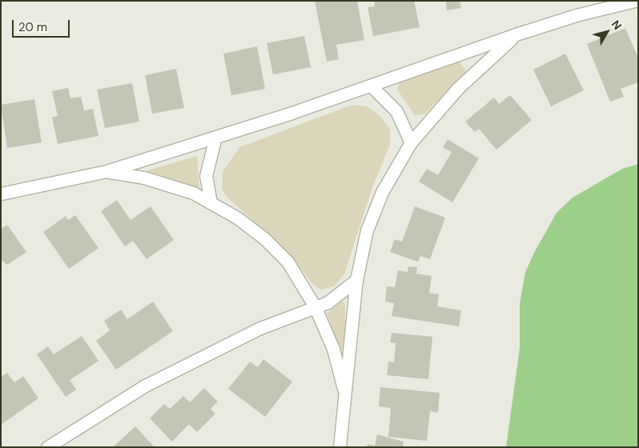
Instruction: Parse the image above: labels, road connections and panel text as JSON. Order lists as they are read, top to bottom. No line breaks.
{"scale_bar":"20 m","north":"top right"}
